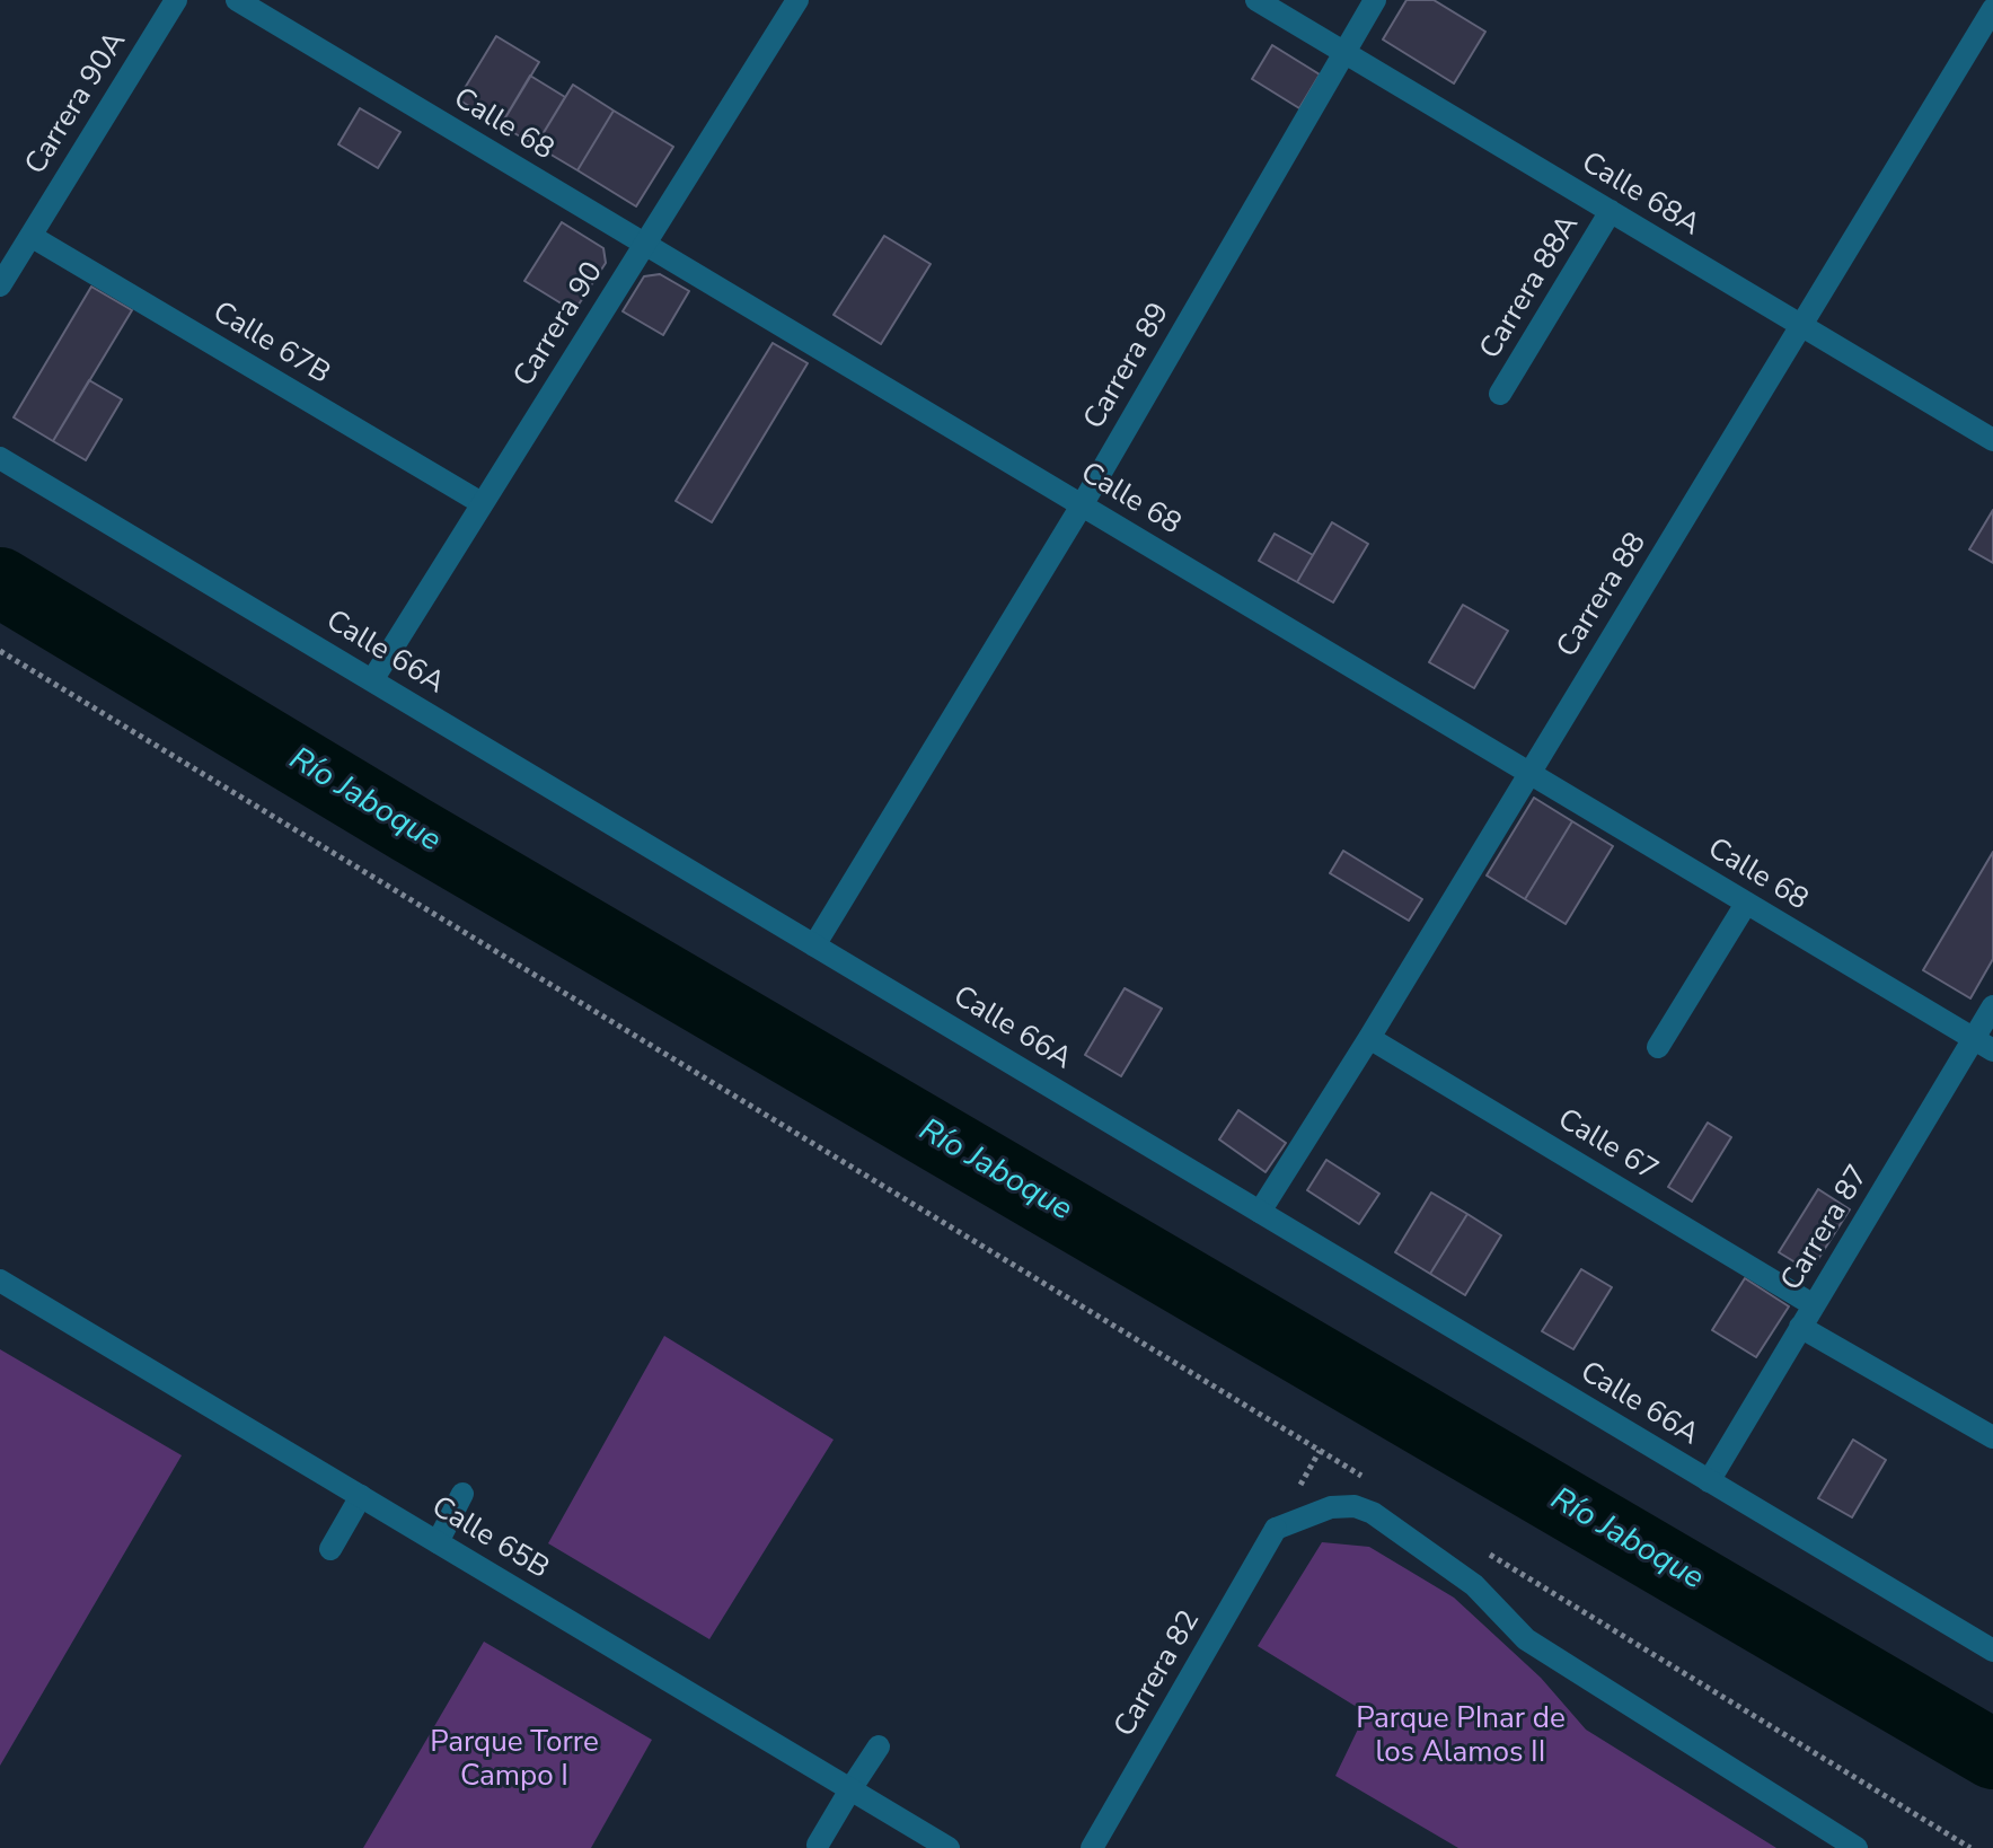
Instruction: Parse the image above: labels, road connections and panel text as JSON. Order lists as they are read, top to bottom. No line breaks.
{"streets":{"street":["Carrera 90A","Calle 68","Calle 68A","Carrera 88A","Carrera 90","Calle 67B","Carrera 89","Carrera 88","Calle 66A","Calle 67","Carrera 87","Calle 65B","Carrera 82"]},"crossings":[["Carrera 90A","Calle 67B"],["Calle 68","Carrera 90"],["Calle 68","Carrera 89"],["Calle 68","Carrera 88"],["Calle 68","Carrera 87"],["Calle 68A","Carrera 88A"],["Calle 68A","Carrera 89"],["Calle 68A","Carrera 88"],["Carrera 90","Calle 67B"],["Carrera 90","Calle 66A"],["Carrera 89","Calle 66A"],["Carrera 88","Calle 66A"],["Carrera 88","Calle 67"],["Calle 66A","Carrera 87"],["Calle 67","Carrera 87"]],"water":["Río Jaboque"],"parks":["Parque PInar de los Alamos II","Parque Torre Campo I"]}
